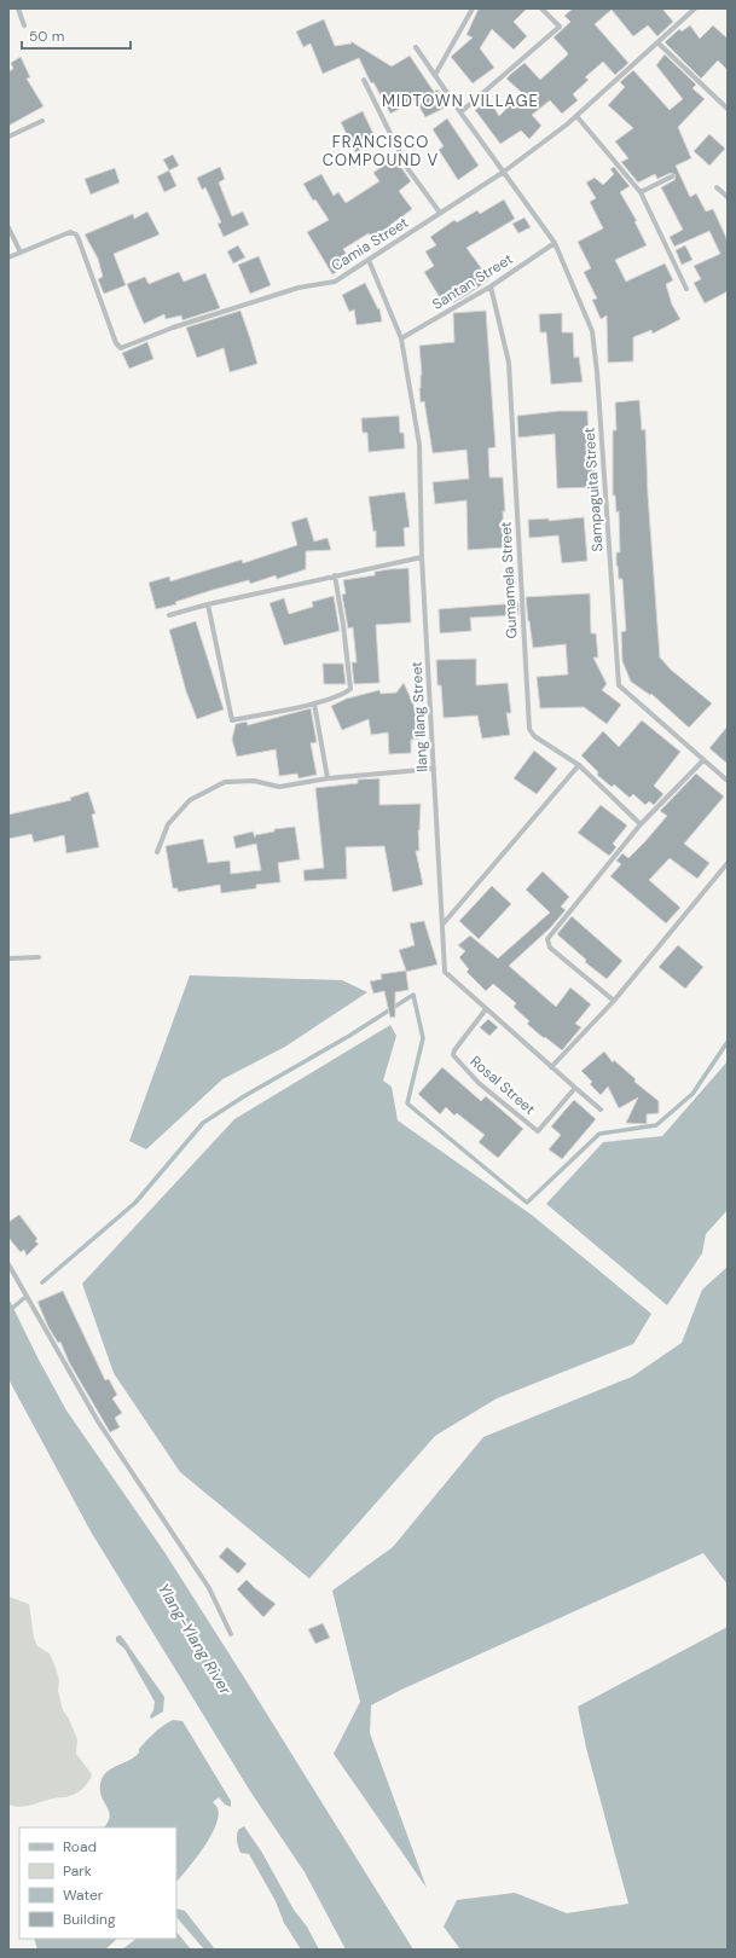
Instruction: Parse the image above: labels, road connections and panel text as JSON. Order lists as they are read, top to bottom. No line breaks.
{"streets":{"street":["Camia Street","Santan Street","Sampaguita Street","Gumamela Street","Ilang Ilang Street","Rosal Street"]},"crossings":[["Camia Street","Sampaguita Street"],["Camia Street","Ilang Ilang Street"],["Santan Street","Sampaguita Street"],["Santan Street","Gumamela Street"],["Santan Street","Ilang Ilang Street"],["Ilang Ilang Street","Rosal Street"]],"districts":["MIDTOWN VILLAGE","FRANCISCO COMPOUND V"],"water":["Ylang-Ylang River"],"legend":["Road","Park","Water","Building"],"scale_bar":"50 m"}
